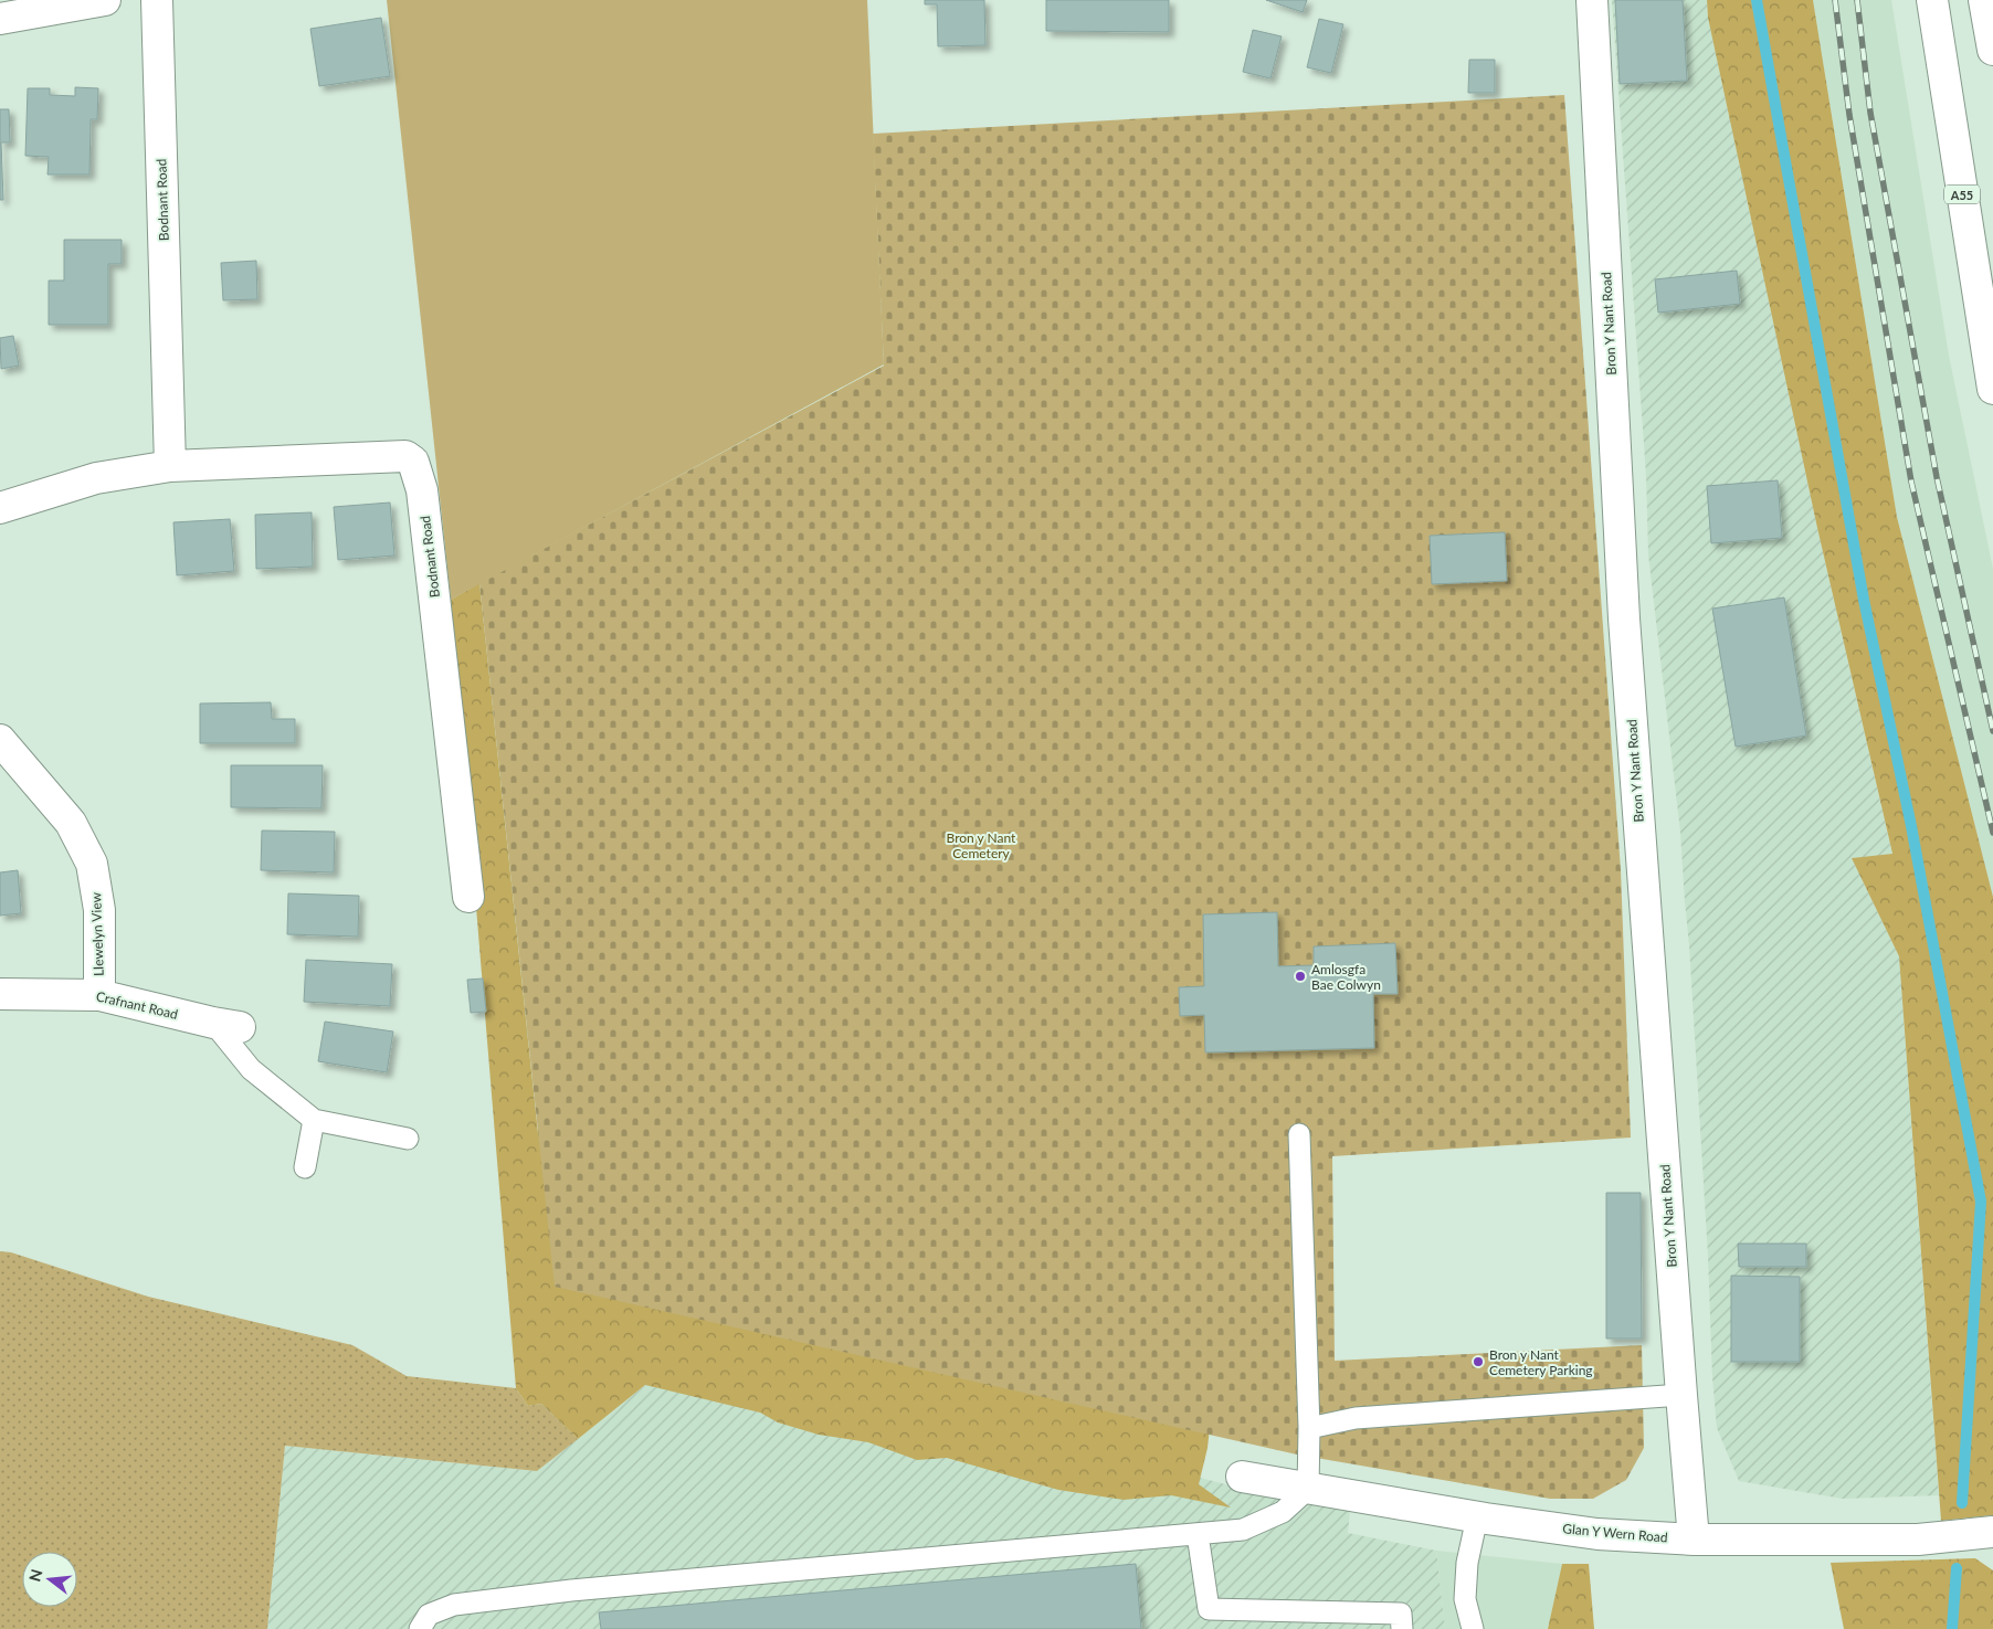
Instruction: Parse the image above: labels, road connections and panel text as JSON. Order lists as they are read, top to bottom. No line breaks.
{"streets":{"main road":["A55","Bodnant Road","Bron Y Nant Road","Llewelyn View","Crafnant Road","Glan Y Wern Road"]},"crossings":[["Bron Y Nant Road","Glan Y Wern Road"],["Llewelyn View","Crafnant Road"]],"parks":["Bron y Nant Cemetery"],"places":["Amlosgfa Bae Colwyn","Bron y Nant Cemetery Parking"],"north":"left"}
